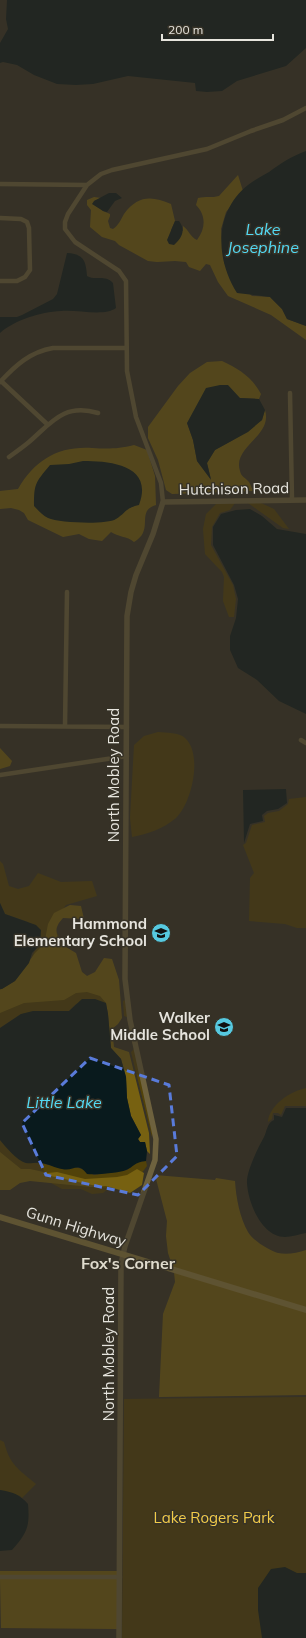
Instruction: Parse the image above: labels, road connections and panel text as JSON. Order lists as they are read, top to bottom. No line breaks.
{"streets":{"main road":["Gunn Highway"],"street":["Hutchison Road","North Mobley Road"]},"crossings":[["Hutchison Road","North Mobley Road"],["North Mobley Road","Gunn Highway"]],"districts":["Fox's Corner"],"water":["Lake Josephine","Little Lake"],"parks":["Lake Rogers Park"],"places":{"school or university":["Hammond Elementary School","Walker Middle School"]},"scale_bar":"200 m"}
